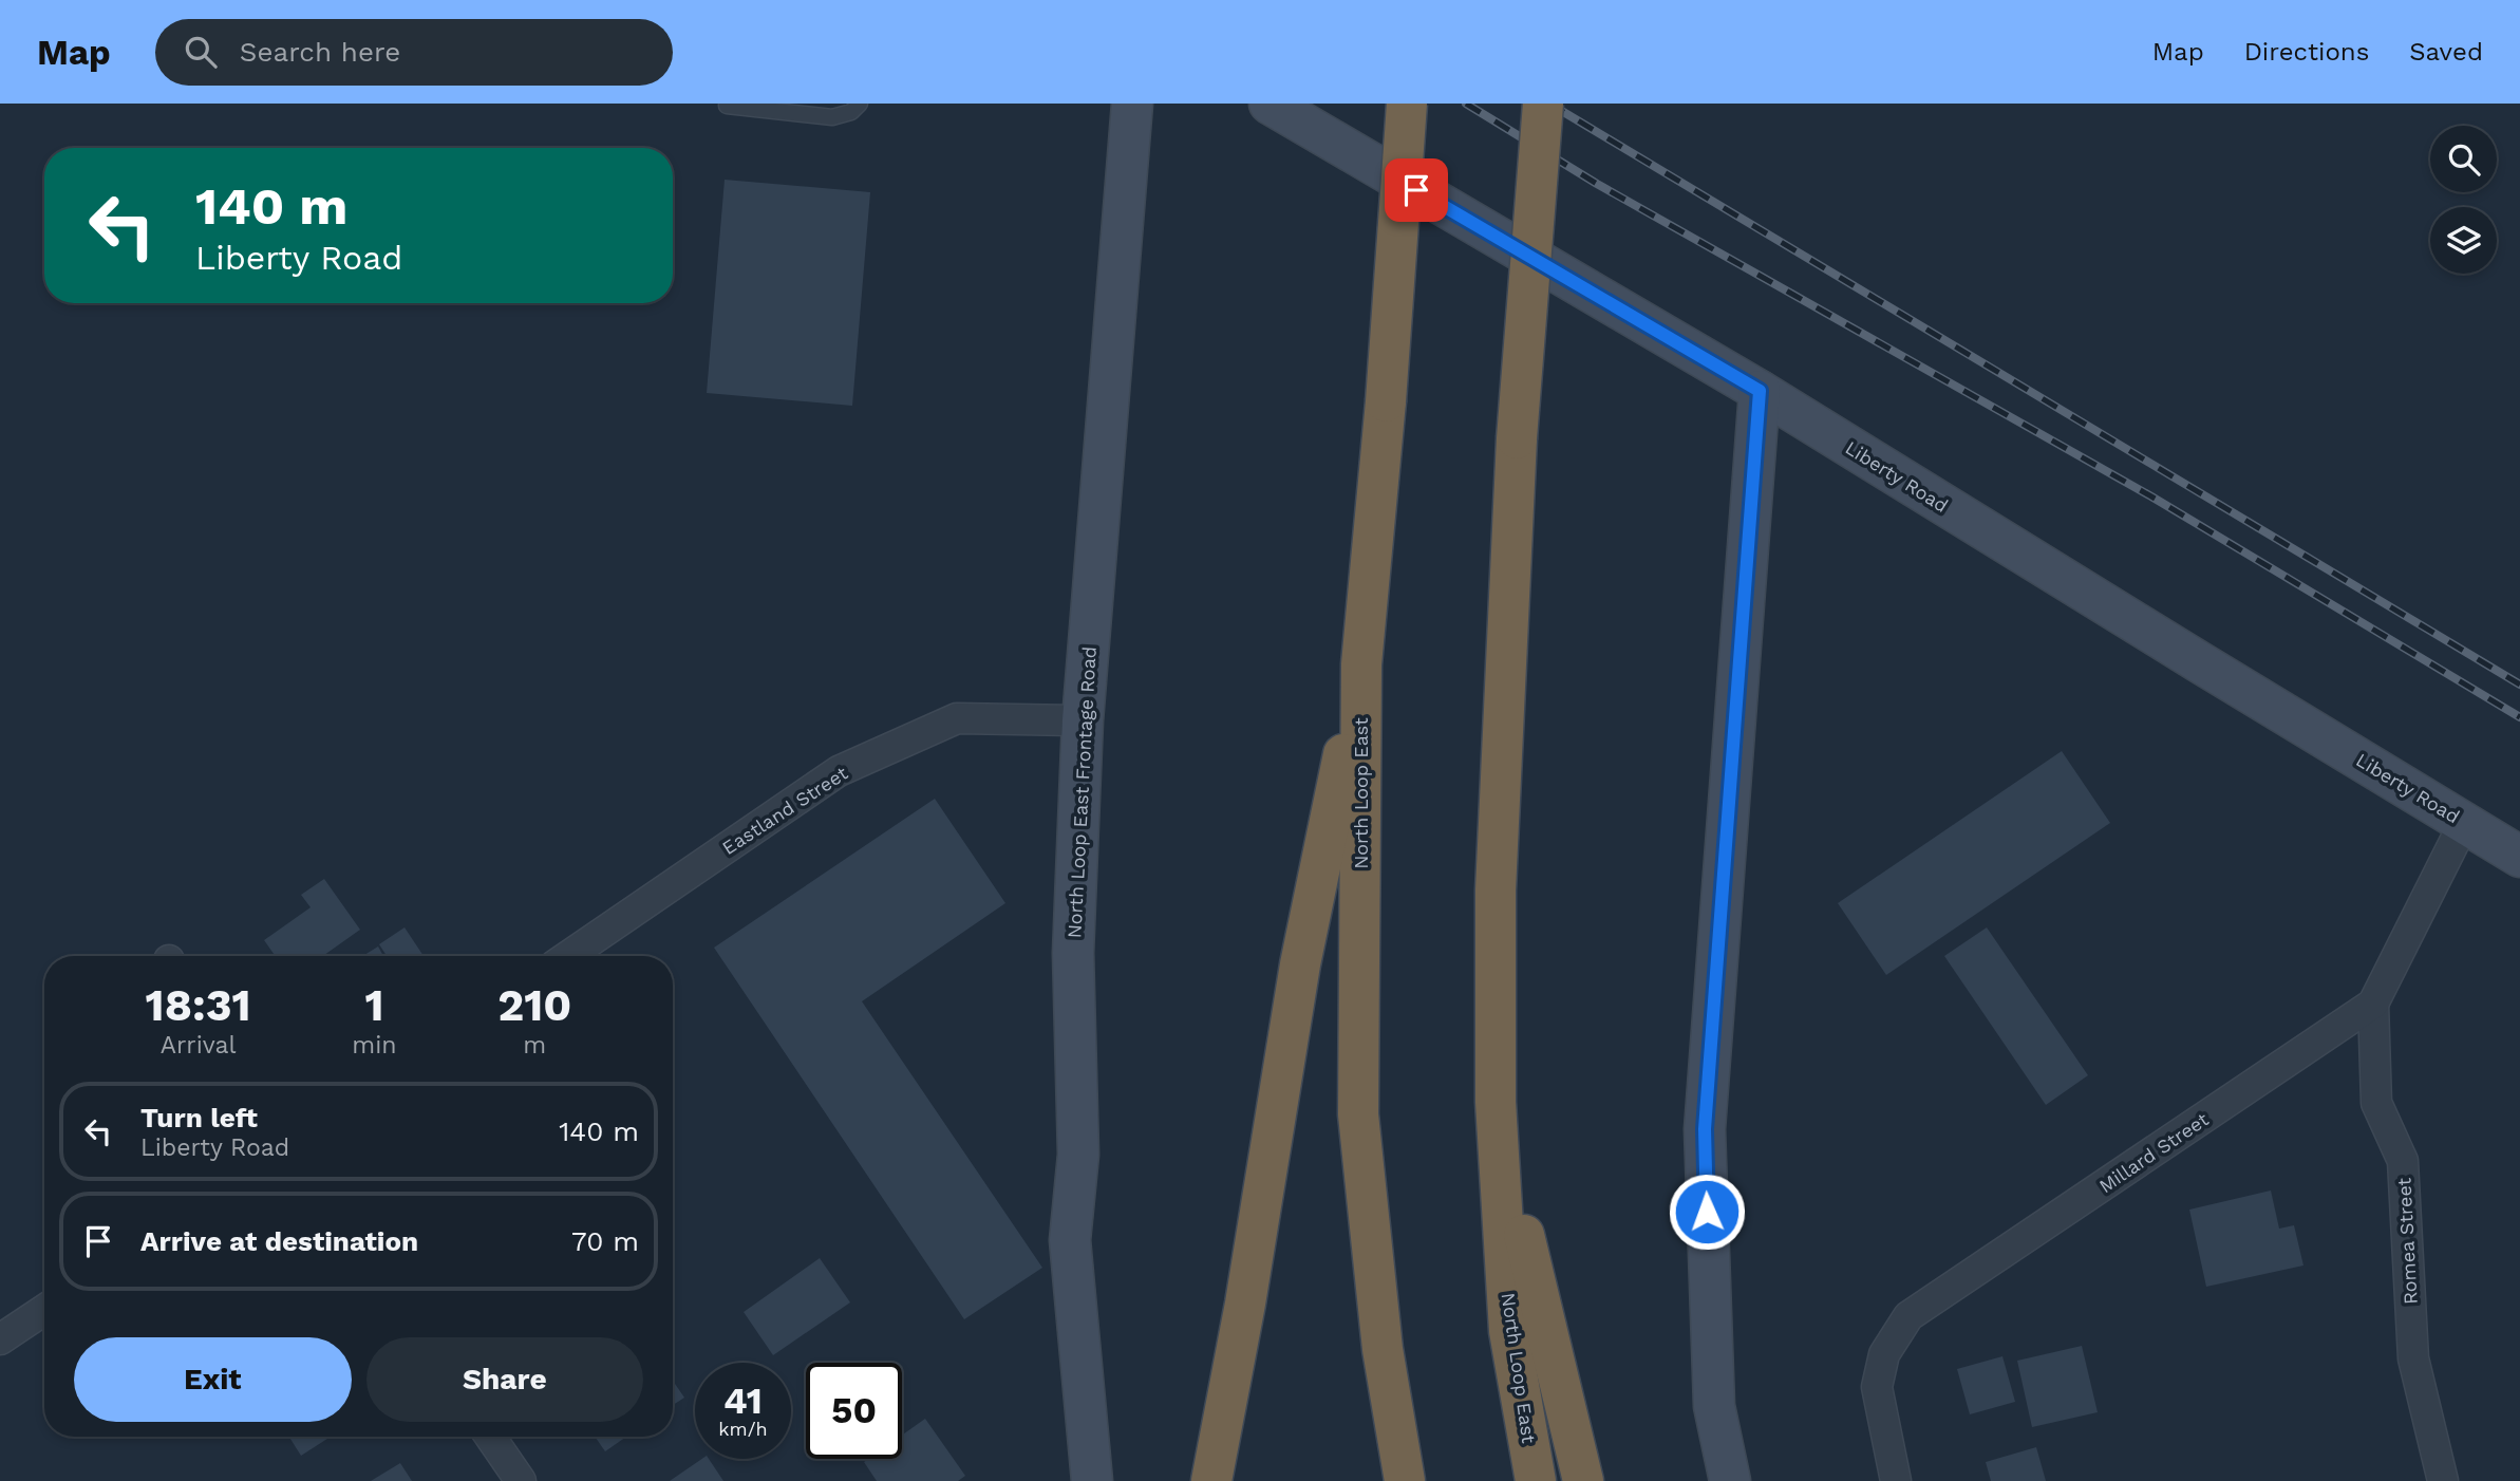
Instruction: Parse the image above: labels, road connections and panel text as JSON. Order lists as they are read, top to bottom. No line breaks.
{"streets":{"highway":["North Loop East"],"main road":["Liberty Road","North Loop East Frontage Road"],"street":["Eastland Street","Millard Street","Romea Street"]},"crossings":[["Liberty Road","Millard Street"],["North Loop East Frontage Road","Eastland Street"],["Millard Street","Romea Street"]],"page":{"header":"Map","search":"Search here","nav":["Map","Directions","Saved"],"turn":["140 m","Liberty Road"],"eta":["18:31","Arrival","1","min","210","m"],"list":[{"name":"Turn left","note":"Liberty Road","value":"140 m"},{"name":"Arrive at destination","value":"70 m"}],"buttons":["Exit","Share"],"speed":"41 km/h","limit":"50"}}
